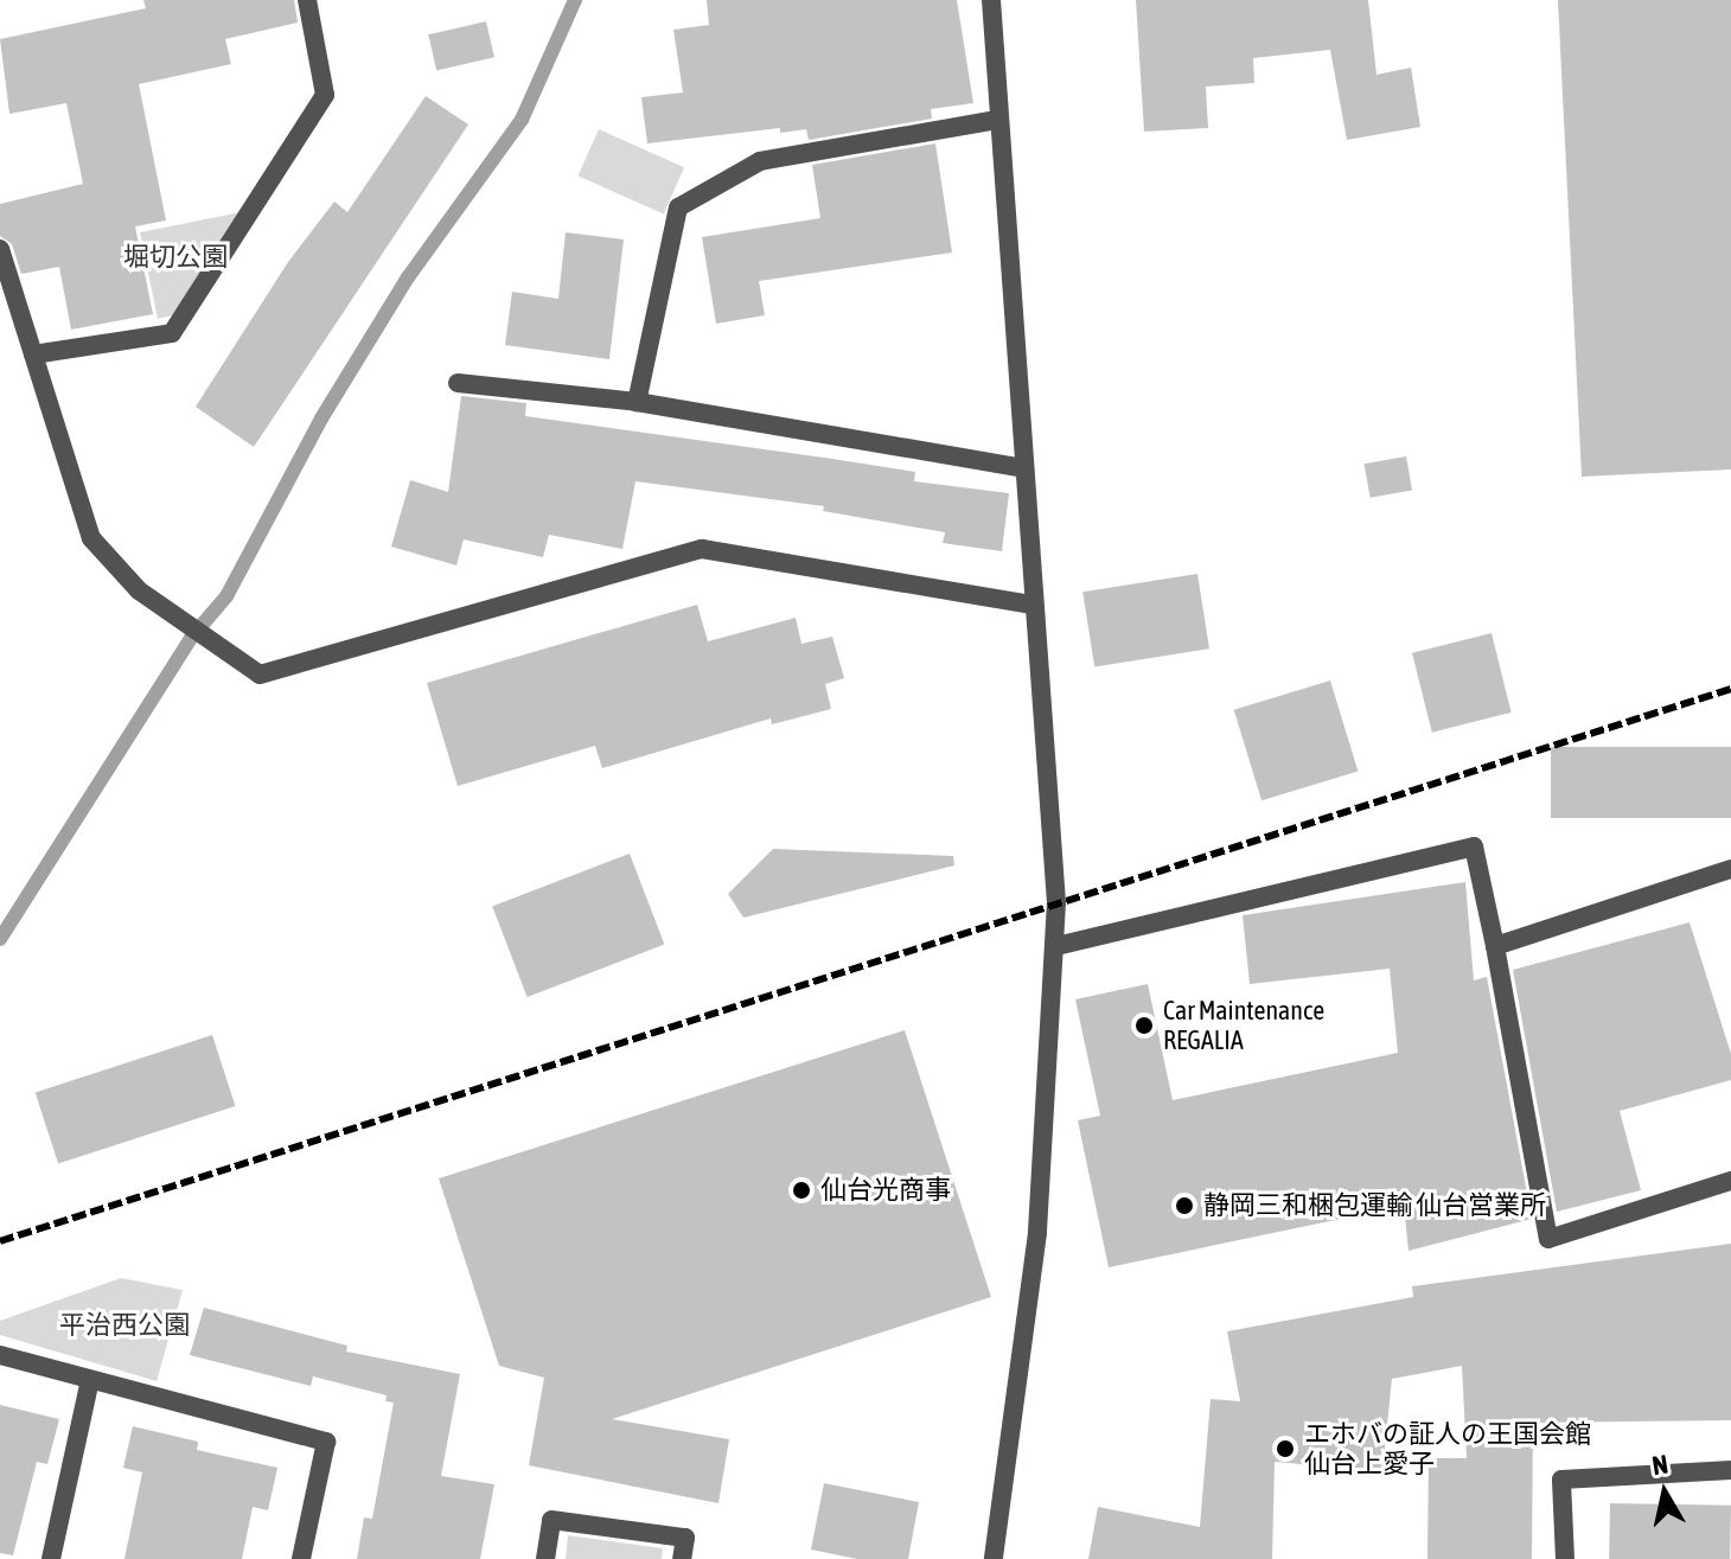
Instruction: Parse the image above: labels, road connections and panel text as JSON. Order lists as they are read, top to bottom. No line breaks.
{"parks":["堀切公園","平治西公園"],"places":["Car Maintenance REGALIA","仙台光商事","静岡三和梱包運輸 仙台営業所","エホバの証人の王国会館 仙台上愛子"],"north":"top"}
